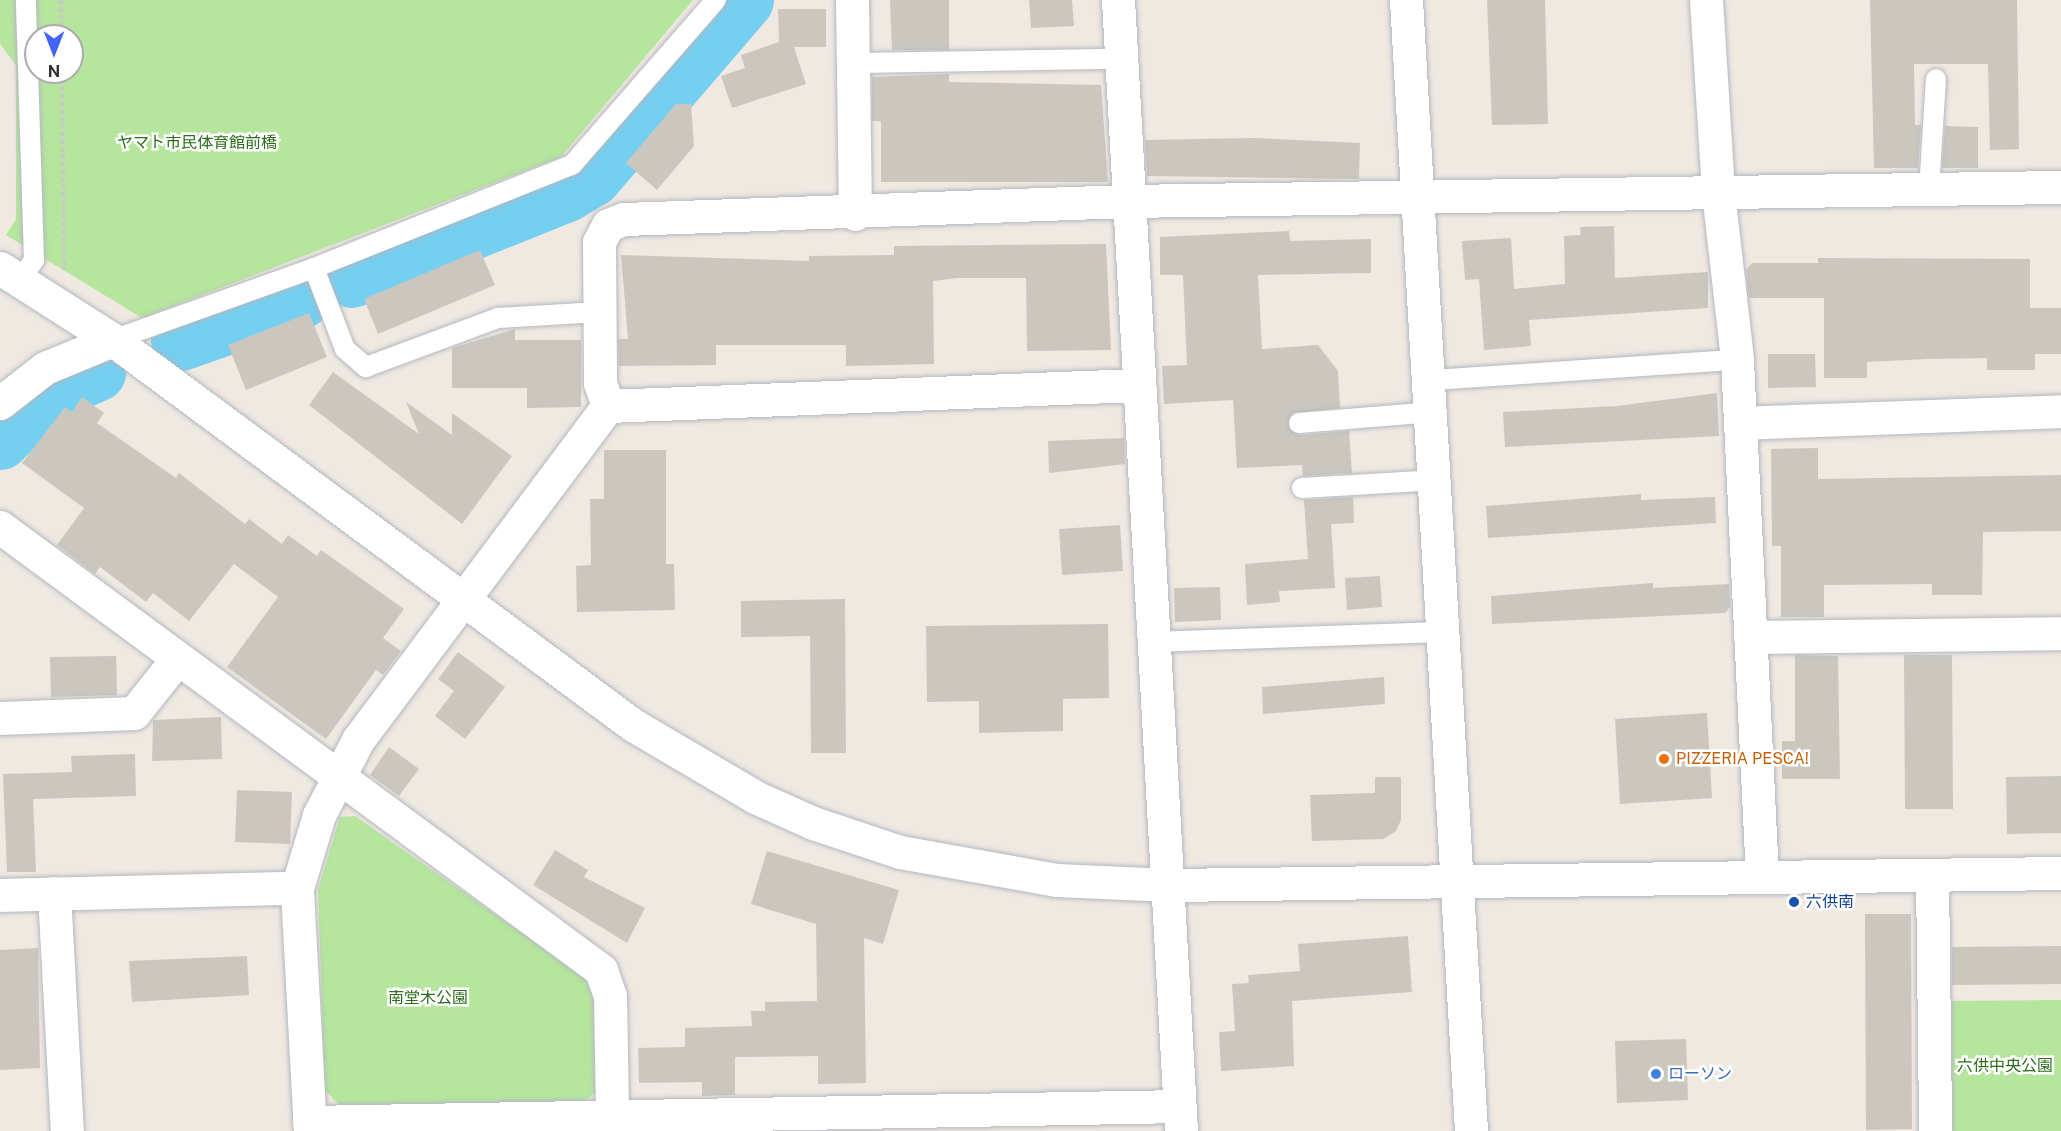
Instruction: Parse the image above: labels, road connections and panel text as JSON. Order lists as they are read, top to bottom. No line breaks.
{"parks":["ヤマト市民体育館前橋","南堂木公園","六供中央公園"],"places":["PIZZERIA PESCA!","六供南","ローソン"],"north":"bottom"}
